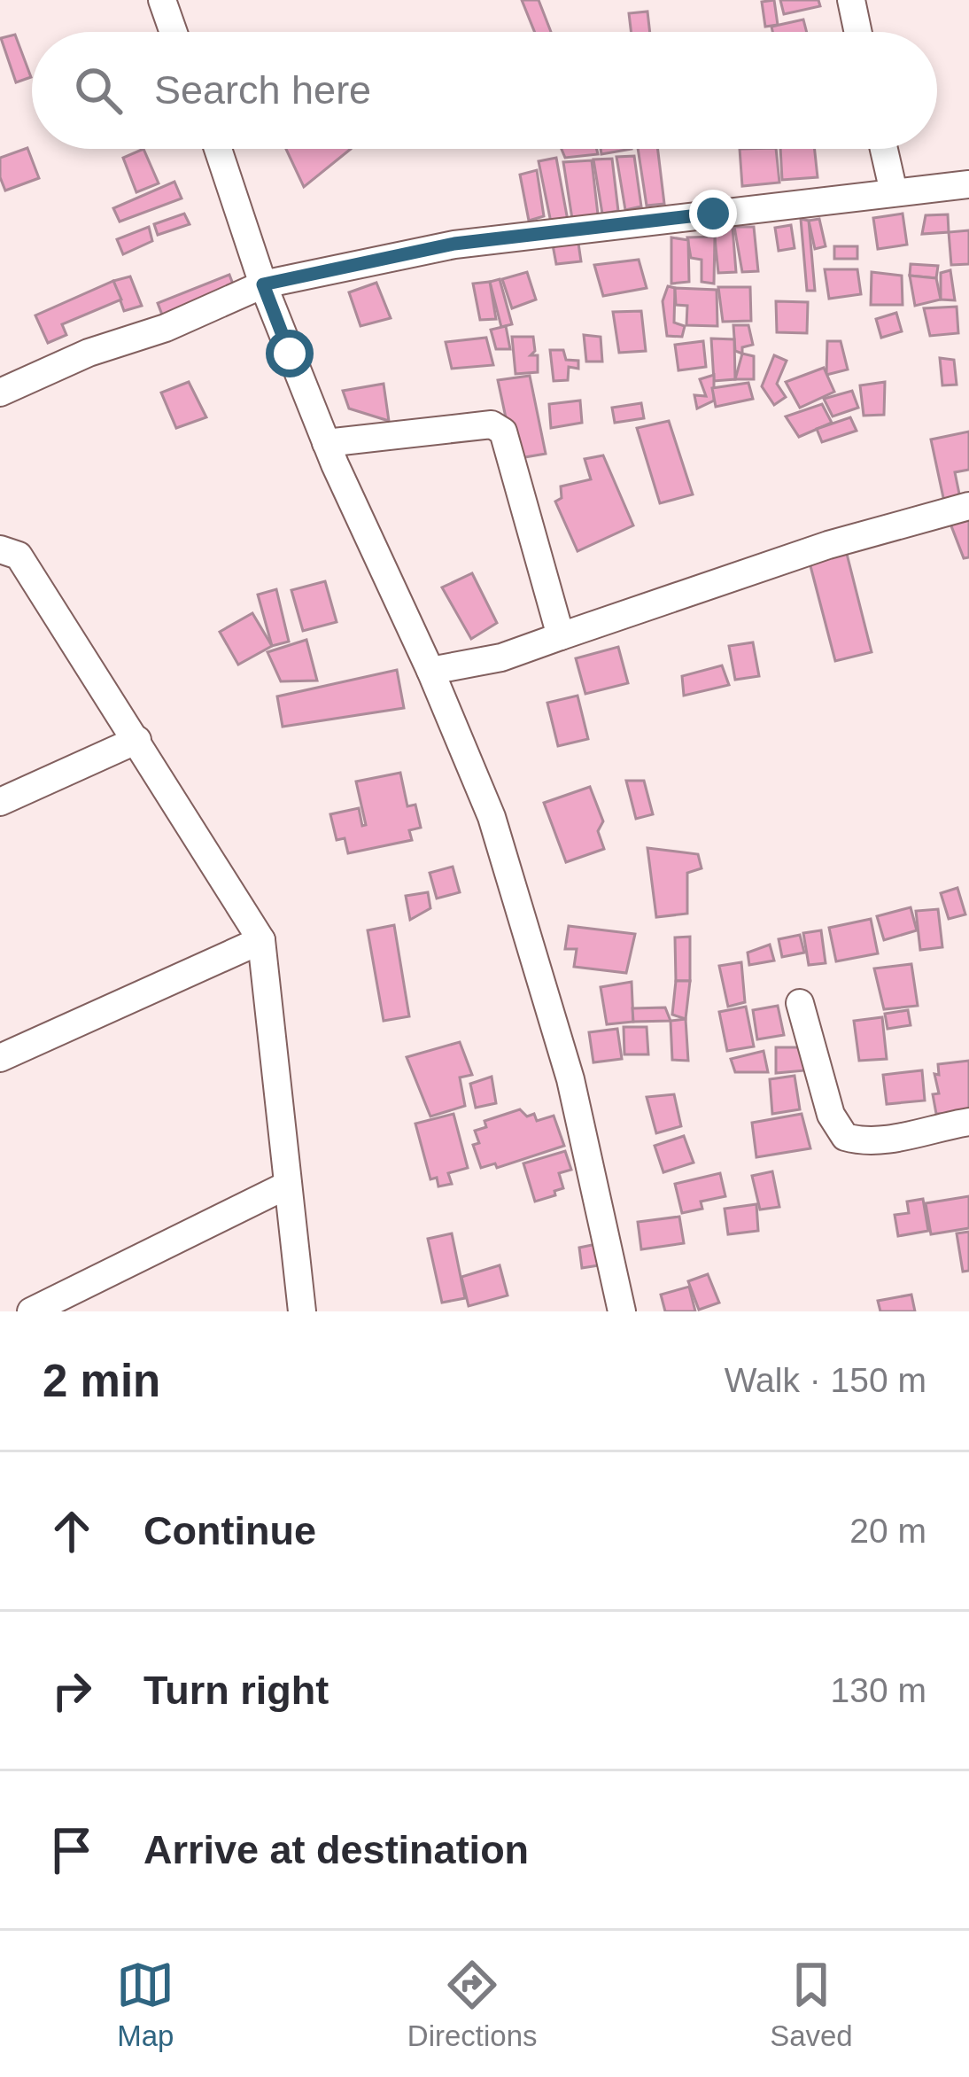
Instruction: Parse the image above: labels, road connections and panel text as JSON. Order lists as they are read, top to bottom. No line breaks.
{"page":{"search":"Search here","heading":["2 min","Walk · 150 m"],"list":[["Continue","20 m"],["Turn right","130 m"],"Arrive at destination"],"nav":["Map","Directions","Saved"]}}
